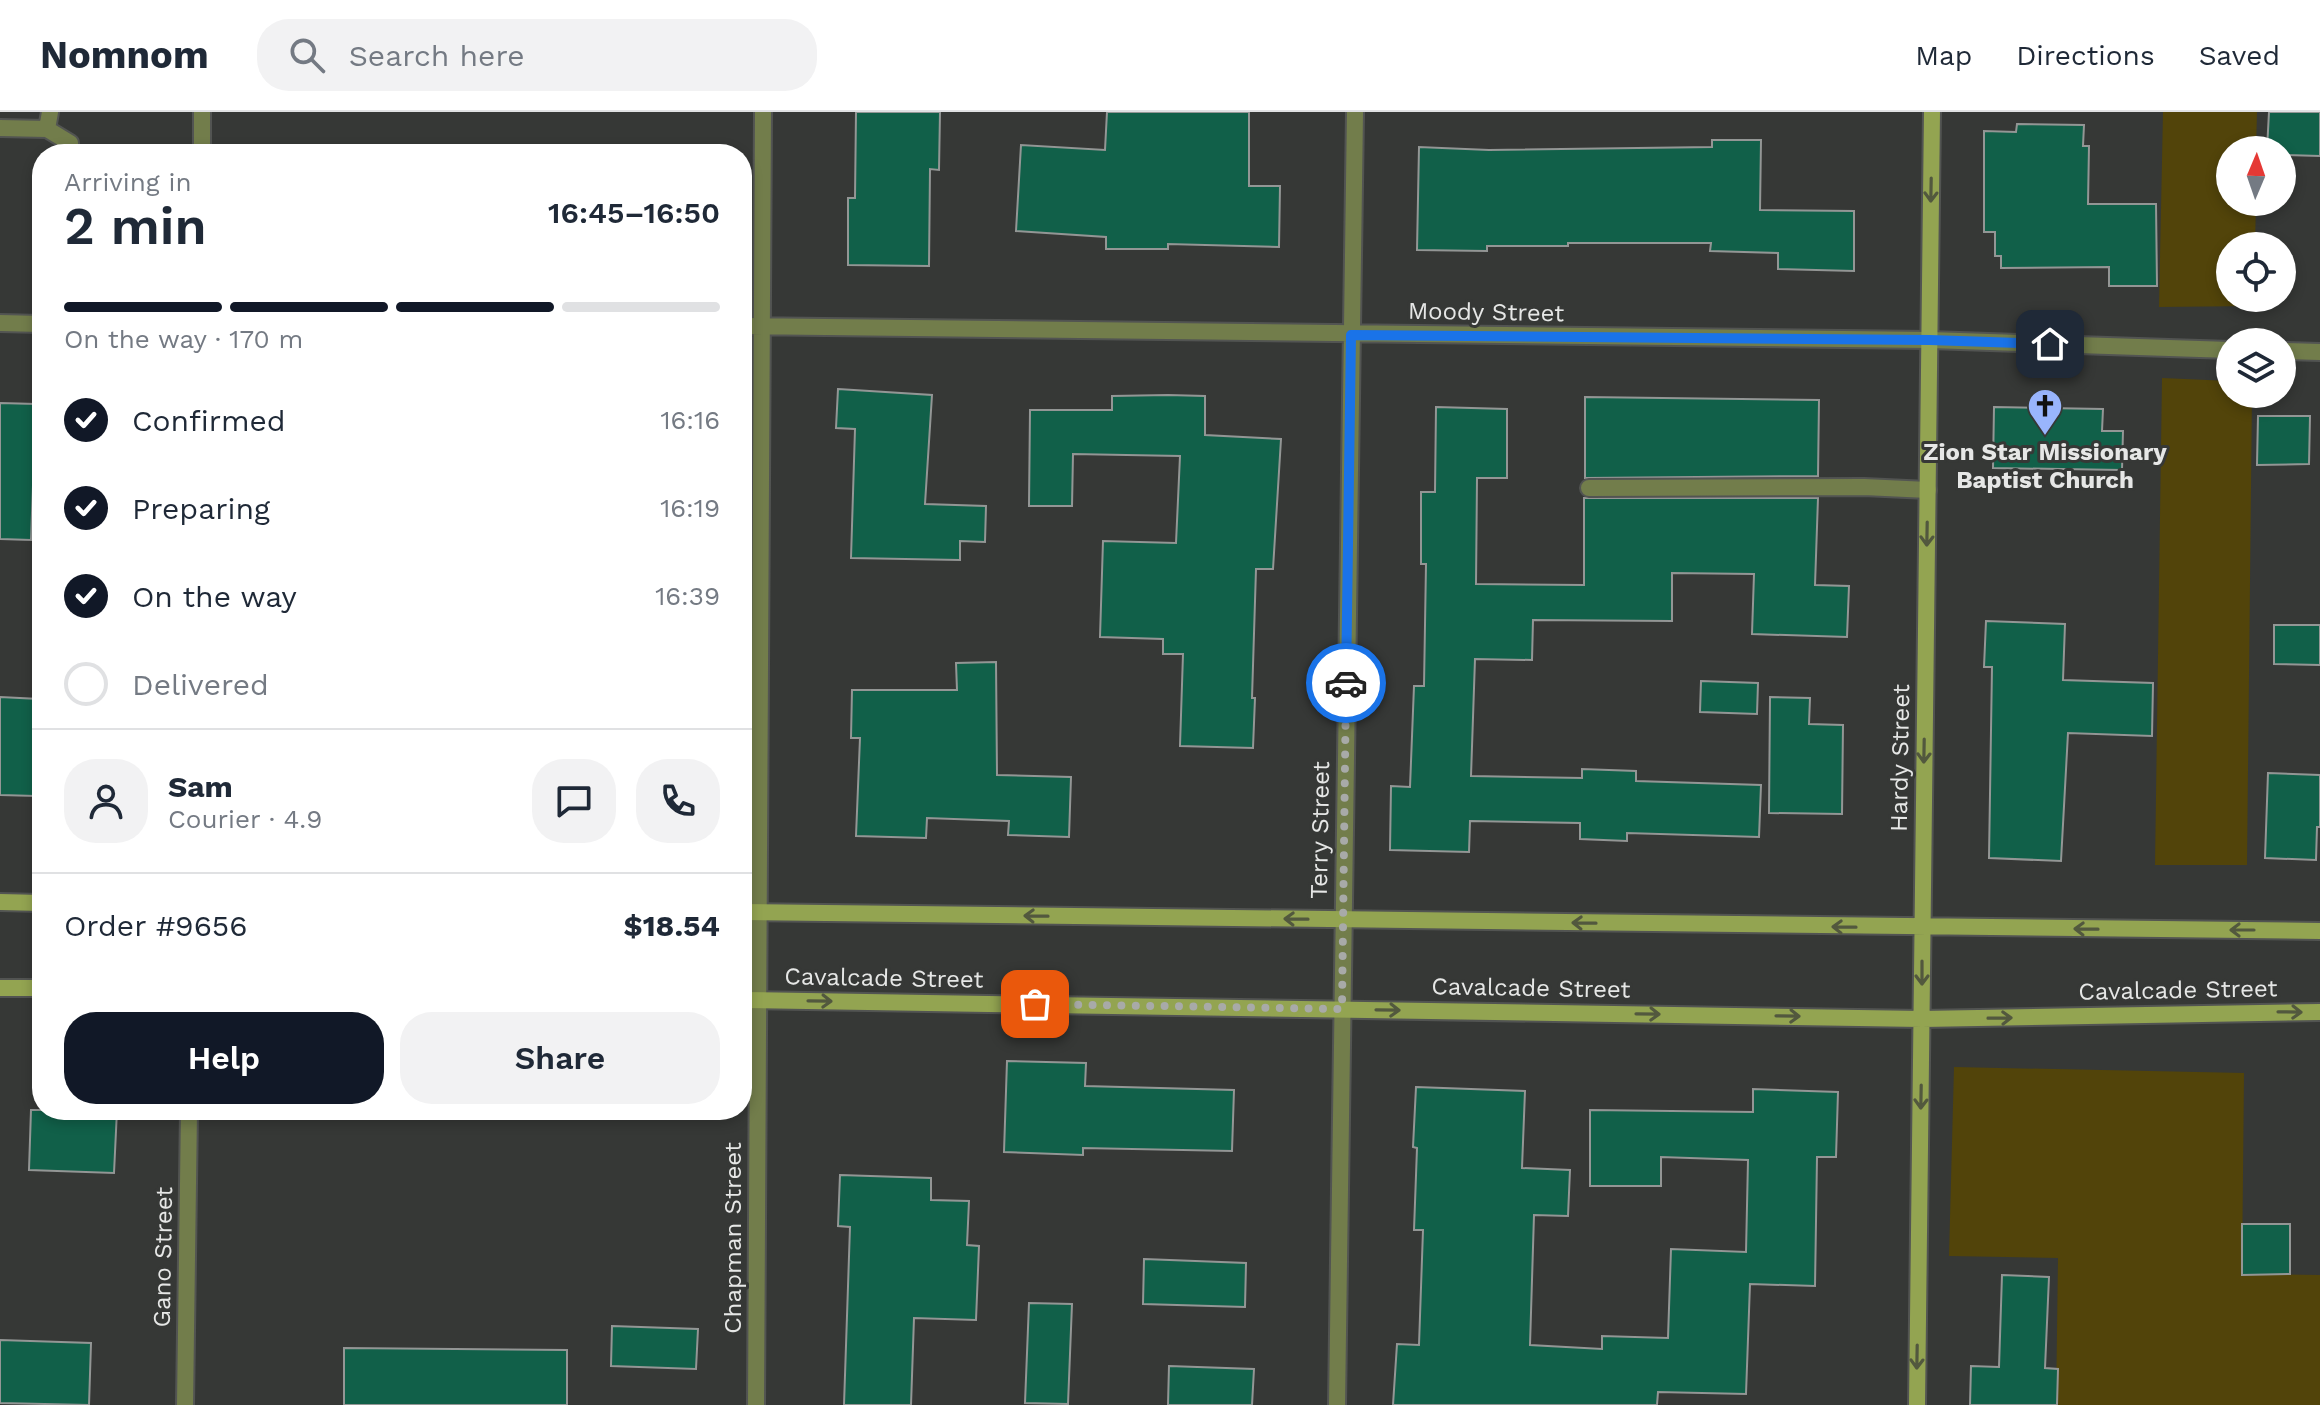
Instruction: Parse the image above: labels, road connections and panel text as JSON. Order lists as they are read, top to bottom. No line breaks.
{"streets":{"main road":["Hardy Street","Cavalcade Street"],"street":["Moody Street","Terry Street","Chapman Street","Gano Street"]},"crossings":[["Moody Street","Hardy Street"],["Moody Street","Terry Street"],["Moody Street","Chapman Street"],["Hardy Street","Cavalcade Street"],["Terry Street","Cavalcade Street"]],"one_way":["Hardy Street"],"places":{"church":["Zion Star Missionary Baptist Church"]},"north":"top","page":{"header":"Nomnom","search":"Search here","nav":["Map","Directions","Saved"],"heading":["2 min","Arriving in","16:45–16:50"],"panel":["Sam","Courier · 4.9","Order #9656","$18.54"],"bar":"On the way · 170 m","list":[["Confirmed","16:16"],["Preparing","16:19"],["On the way","16:39"],"Delivered"],"buttons":["Help","Share"]}}
